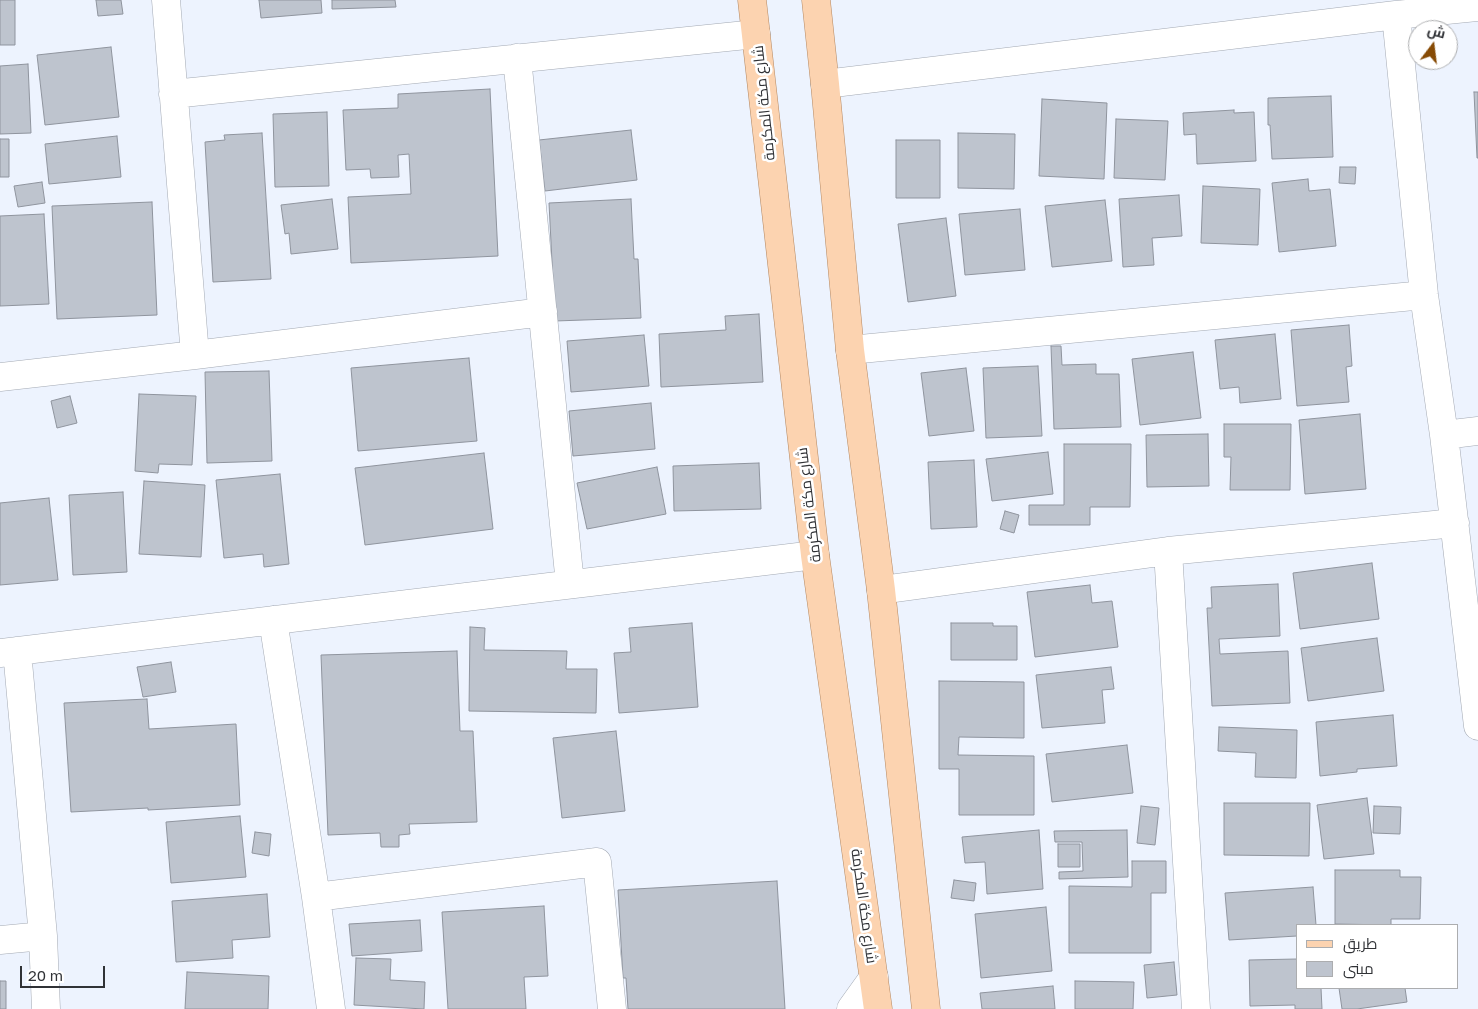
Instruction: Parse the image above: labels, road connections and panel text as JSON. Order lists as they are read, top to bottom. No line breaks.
{"streets":{"main road":["شارع مكة المكرمة"]},"legend":["طريق","مبنى"],"scale_bar":"20 m","north":"top"}
